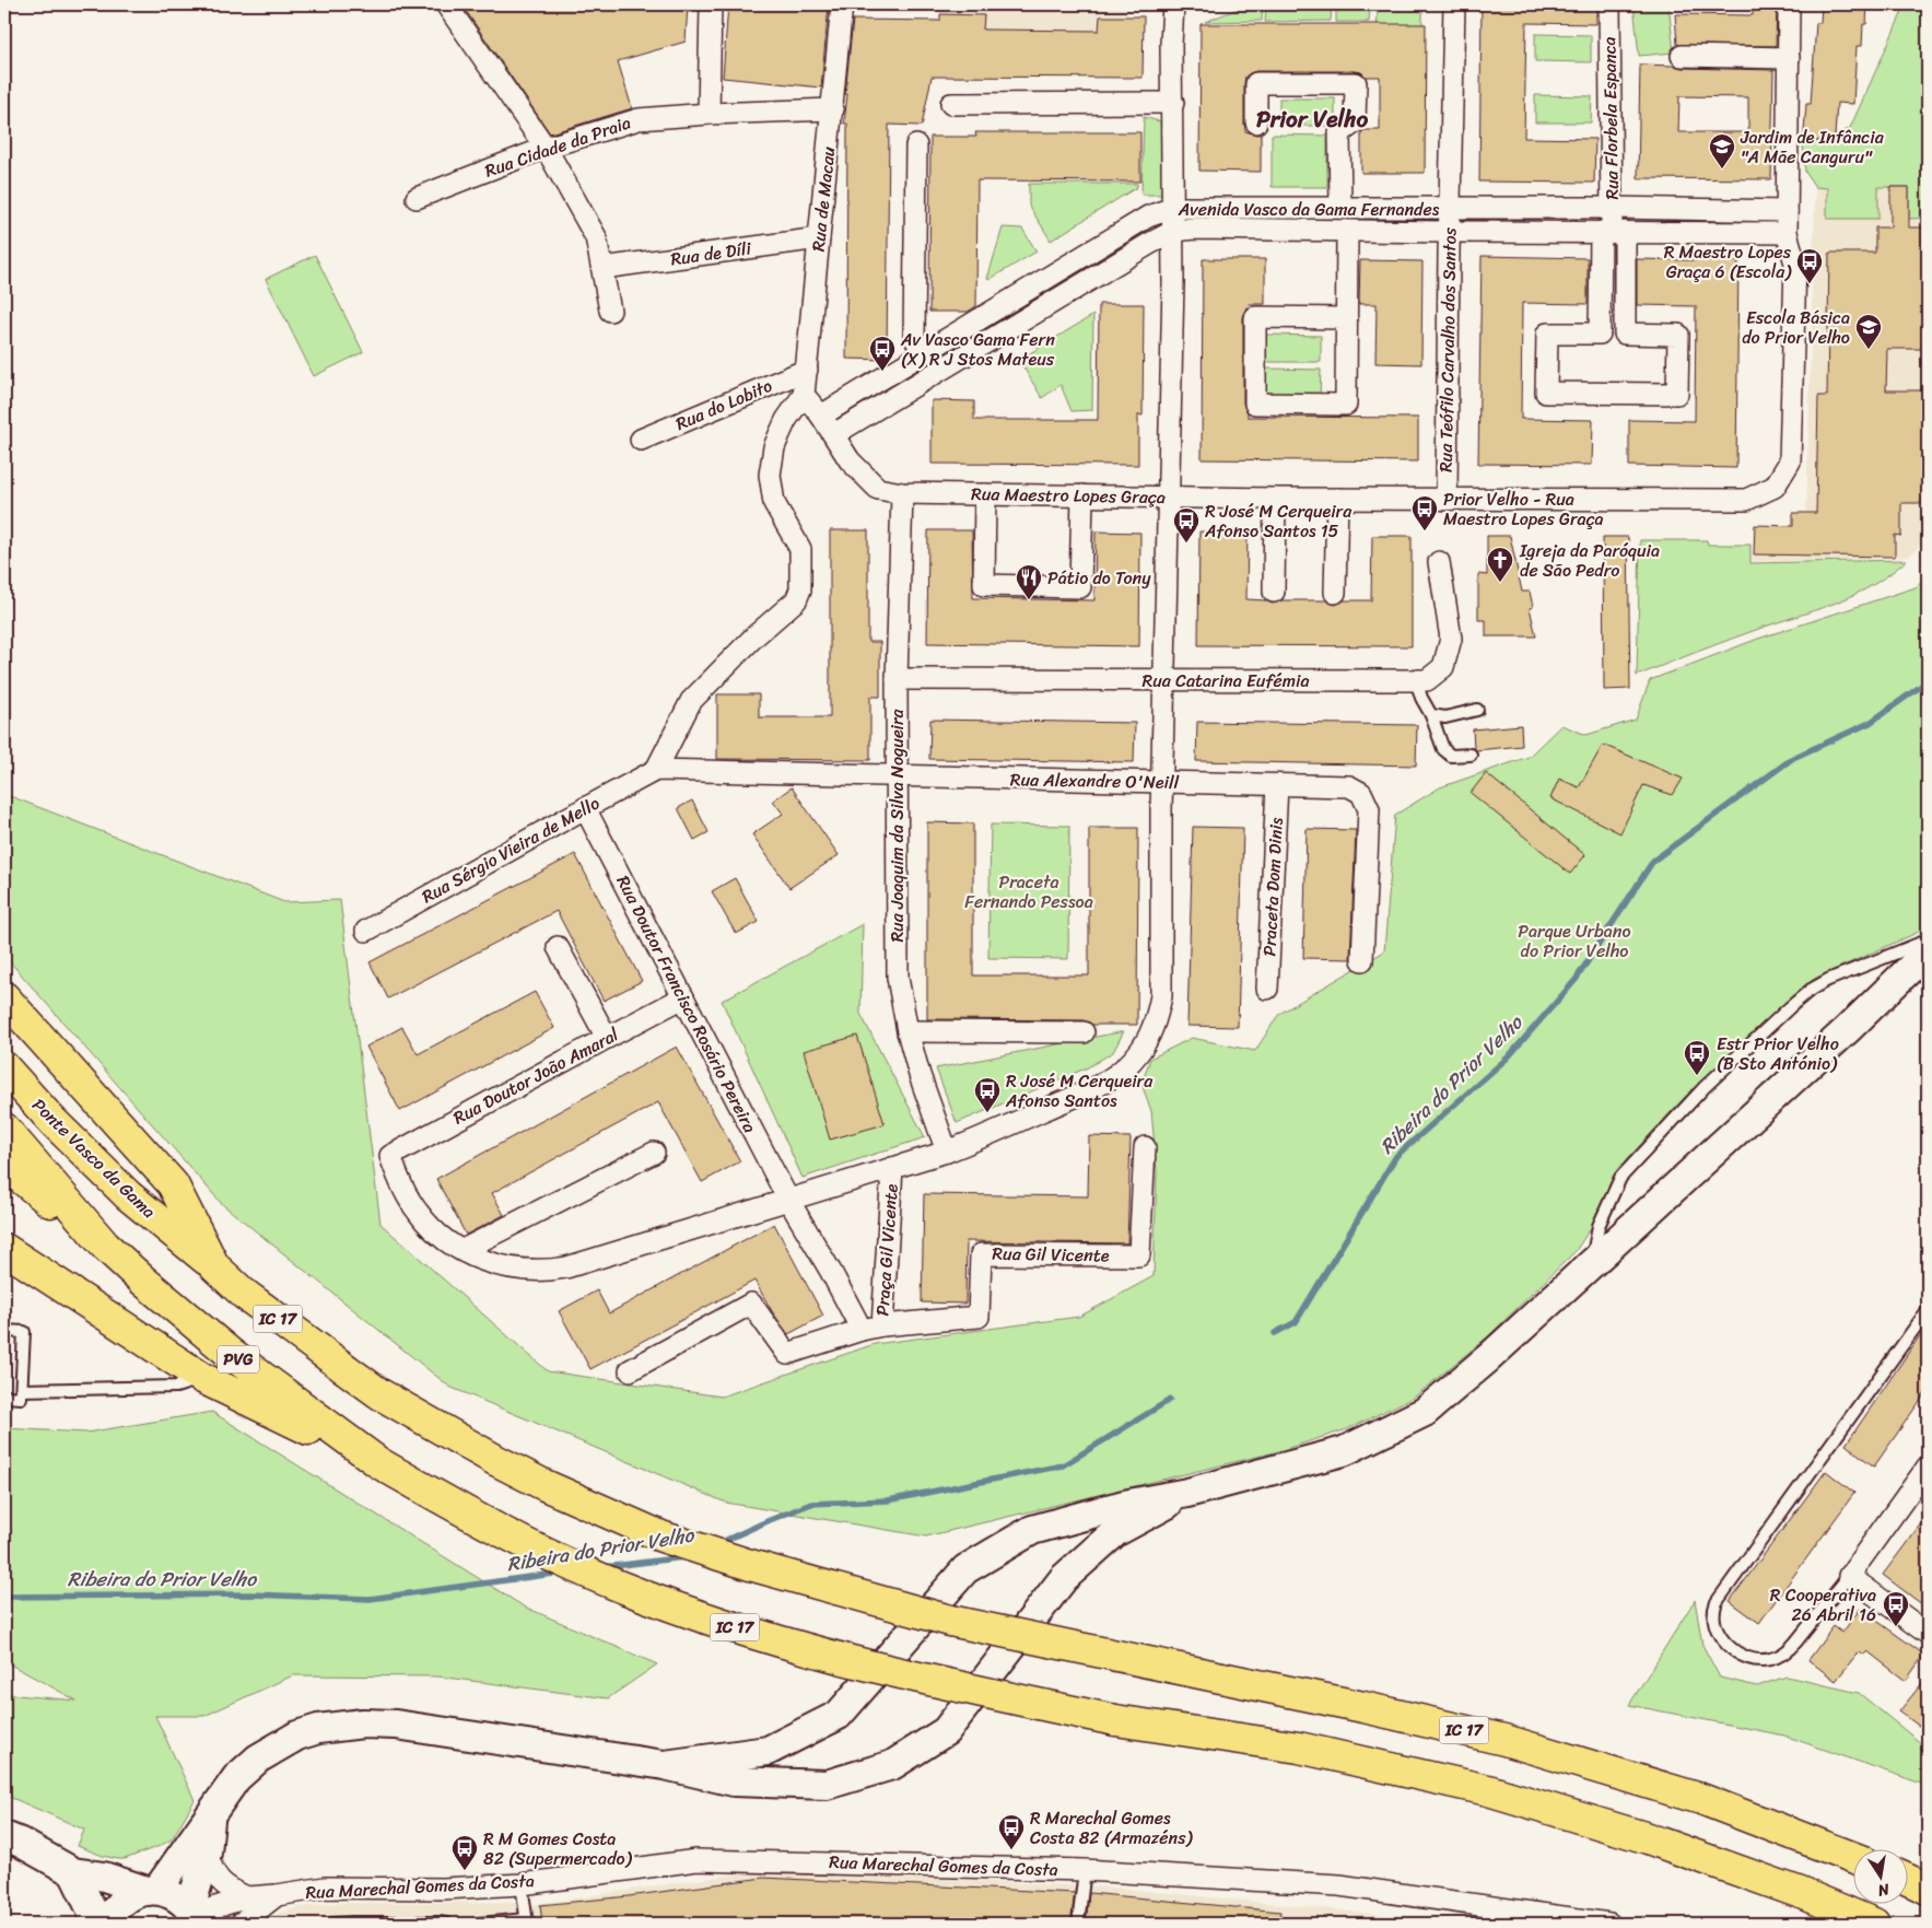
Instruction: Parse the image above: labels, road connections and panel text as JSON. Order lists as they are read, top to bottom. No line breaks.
{"streets":{"highway":["Ponte Vasco da Gama","IC 17","PVG"],"street":["Rua Florbela Espanca","Rua Cidade da Praia","Rua de Macau","Avenida Vasco da Gama Fernandes","Rua de Díli","Rua Teófilo Carvalho dos Santos","Rua do Lobito","Rua Maestro Lopes Graça","Rua Catarina Eufémia","Rua Alexandre O'Neill","Rua Joaquim da Silva Nogueira","Rua Sérgio Vieira de Mello","Praceta Dom Dinis","Rua Doutor Francisco Rosário Pereira","Rua Doutor João Amaral","Praça Gil Vicente","Rua Gil Vicente","Rua Marechal Gomes da Costa"]},"crossings":[["Rua Florbela Espanca","Avenida Vasco da Gama Fernandes"],["Rua Cidade da Praia","Rua de Macau"],["Rua de Macau","Rua de Díli"],["Rua de Macau","Rua do Lobito"],["Rua de Macau","Rua Maestro Lopes Graça"],["Avenida Vasco da Gama Fernandes","Rua Teófilo Carvalho dos Santos"],["Avenida Vasco da Gama Fernandes","Rua Maestro Lopes Graça"],["Rua Teófilo Carvalho dos Santos","Rua Maestro Lopes Graça"],["Rua Maestro Lopes Graça","Rua Joaquim da Silva Nogueira"],["Rua Catarina Eufémia","Rua Joaquim da Silva Nogueira"],["Rua Alexandre O'Neill","Rua Joaquim da Silva Nogueira"],["Rua Alexandre O'Neill","Rua Sérgio Vieira de Mello"],["Rua Alexandre O'Neill","Praceta Dom Dinis"],["Rua Sérgio Vieira de Mello","Rua Doutor Francisco Rosário Pereira"],["Rua Doutor Francisco Rosário Pereira","Rua Doutor João Amaral"],["Rua Doutor Francisco Rosário Pereira","Praça Gil Vicente"],["Ponte Vasco da Gama","IC 17"],["Praça Gil Vicente","Rua Gil Vicente"],["IC 17","PVG"]],"districts":["Prior Velho"],"water":["Ribeira do Prior Velho"],"parks":["Praceta Fernando Pessoa","Parque Urbano do Prior Velho"],"places":{"school or university":["Jardim de Infância \"A Mãe Canguru\"","Escola Básica do Prior Velho"],"bus stop":["R Maestro Lopes Graça 6 (Escola)","Av Vasco Gama Fern (X) R J Stos Mateus","Prior Velho - Rua Maestro Lopes Graça","R José M Cerqueira Afonso Santos 15","Estr Prior Velho (B Sto António)","R José M Cerqueira Afonso Santos","R Cooperativa 26 Abril 16","R Marechal Gomes Costa 82 (Armazéns)","R M Gomes Costa 82 (Supermercado)"],"church":["Igreja da Paróquia de São Pedro"],"restaurant":["Pátio do Tony"]},"north":"bottom"}
